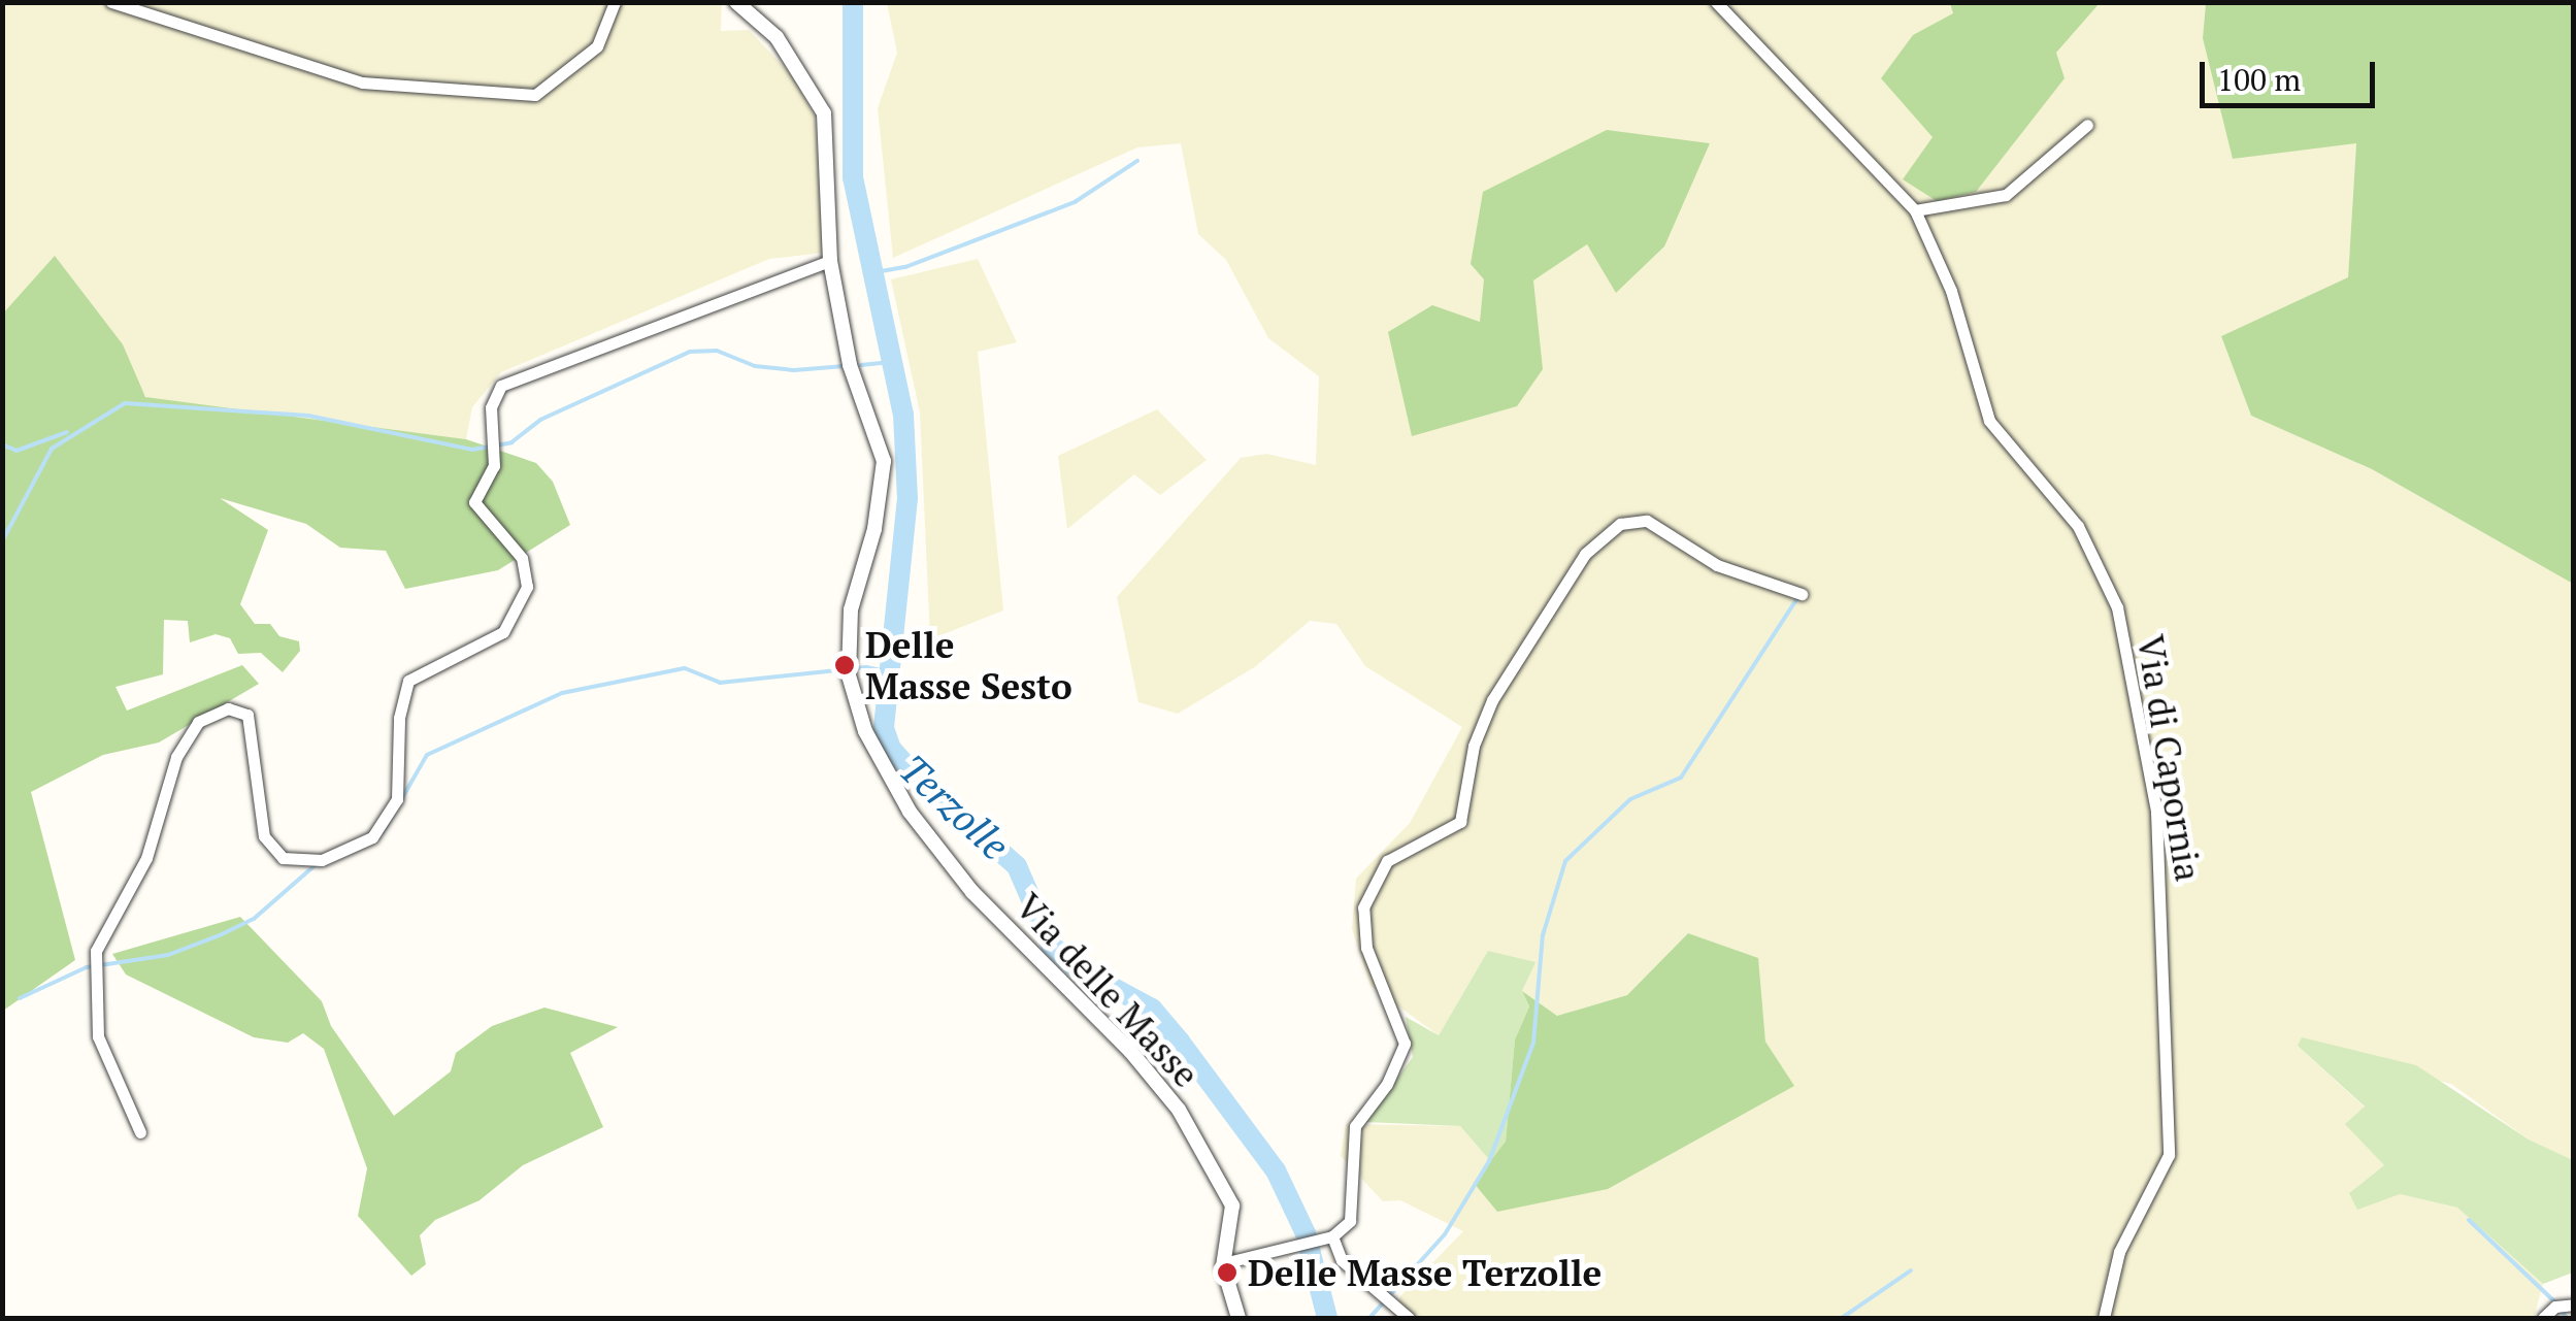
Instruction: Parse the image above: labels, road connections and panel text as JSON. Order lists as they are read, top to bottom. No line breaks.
{"streets":{"street":["Via di Capornia","Via delle Masse"]},"water":["Terzolle"],"places":["Delle Masse Sesto","Delle Masse Terzolle"],"scale_bar":"100 m"}
